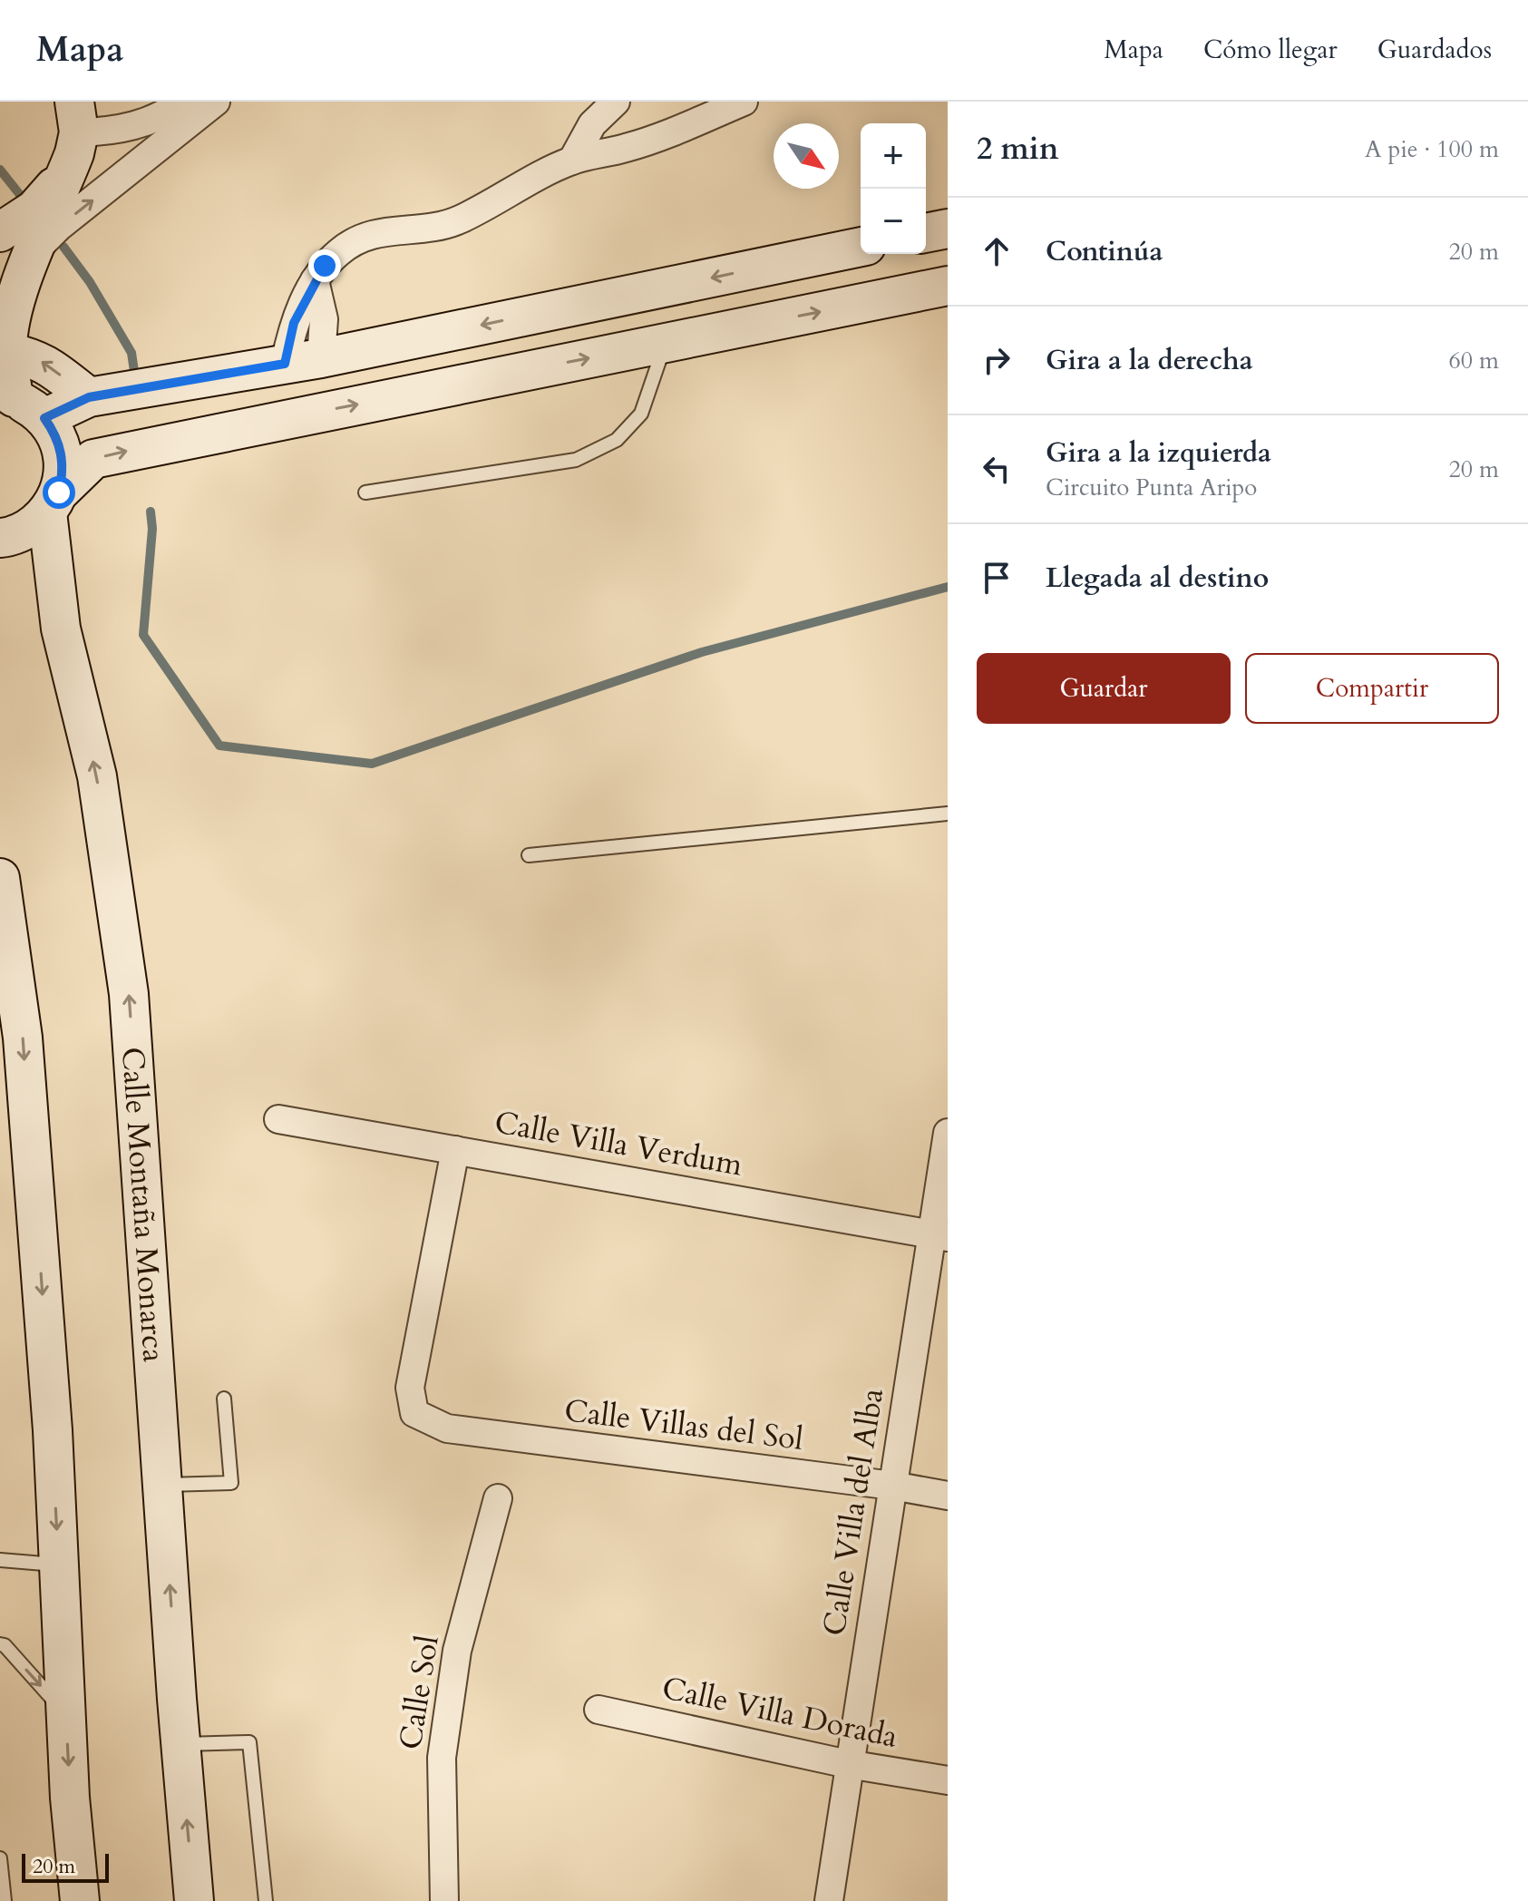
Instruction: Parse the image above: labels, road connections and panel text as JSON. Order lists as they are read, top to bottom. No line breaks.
{"streets":{"main road":["Calle Montaña Monarca"],"street":["Calle Villa Verdum","Calle Villas del Sol","Calle Villa del Alba","Calle Sol","Calle Villa Dorada"]},"crossings":[["Calle Villa Verdum","Calle Villas del Sol"],["Calle Villa Verdum","Calle Villa del Alba"],["Calle Villas del Sol","Calle Villa del Alba"],["Calle Villa del Alba","Calle Villa Dorada"]],"scale_bar":"20 m","north":"bottom right","page":{"header":"Mapa","nav":["Mapa","Cómo llegar","Guardados"],"heading":["2 min","A pie · 100 m"],"map_buttons":["+","−"],"list":[["Continúa","20 m"],["Gira a la derecha","60 m"],["Gira a la izquierda","Circuito Punta Aripo","20 m"],"Llegada al destino"],"buttons":["Guardar","Compartir"],"scale":"20 m"}}
